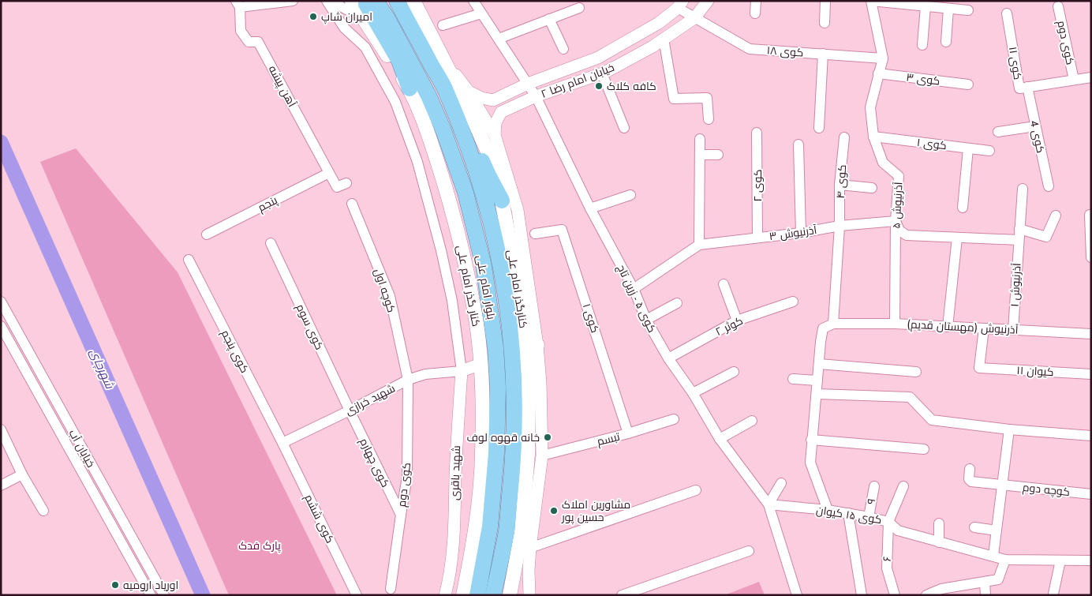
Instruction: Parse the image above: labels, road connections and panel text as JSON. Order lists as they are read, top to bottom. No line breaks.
{"streets":{"highway":["بلوار امام علی"],"main road":["کنار گذر امام علی","کنارگذر امام علی"],"street":["کوی دوم","کوی ۱۸","کوی ۱۱","کوی ۳","خیابان امام رضا ۲","آهن پیشه","کوی 4","کوی ۱","کوی ۴","کوی ۲","پنجم","آذرنیوش ۵","آذرنیوش ۳","آذرنیوش ۱","کوچه اول","کوی ۵ - زرین تاج","کوثر ۲","کوی سوم","آذرنیوش (مهستان قدیم)","کوی پنجم","کیوان ۱۱","شهید خرازی","تبسم","خیابان آب","کوی چهارم","شهید باقری","کوچه دوم","۹","کوی ۱۵ کیوان","کوی ششم","۶"]},"crossings":[["کوی دوم","کوی ۱۱"],["کوی دوم","کوچه اول"],["کوی دوم","شهید خرازی"],["کوی دوم","کوی چهارم"],["کوی ۱۸","خیابان امام رضا ۲"],["کوی ۱۸","آذرنیوش ۵"],["کوی ۱۱","کوی 4"],["کوی ۳","آذرنیوش ۵"],["خیابان امام رضا ۲","کوی ۵ - زرین تاج"],["آهن پیشه","پنجم"],["کوی ۱","آذرنیوش ۵"],["کوی ۱","تبسم"],["کوی ۴","آذرنیوش ۳"],["کوی ۲","آذرنیوش ۳"],["آذرنیوش ۵","آذرنیوش ۳"],["آذرنیوش ۵","آذرنیوش (مهستان قدیم)"],["آذرنیوش ۳","کوی ۵ - زرین تاج"],["آذرنیوش ۱","آذرنیوش (مهستان قدیم)"],["کوچه اول","شهید خرازی"],["کوی ۵ - زرین تاج","کوثر ۲"],["کوی ۵ - زرین تاج","کوی ۱۵ کیوان"],["کوی سوم","شهید خرازی"],["کوی سوم","کوی چهارم"],["آذرنیوش (مهستان قدیم)","کیوان ۱۱"],["کوی پنجم","شهید خرازی"],["کوی پنجم","کوی ششم"],["شهید خرازی","کوی چهارم"],["شهید خرازی","شهید باقری"],["شهید خرازی","کوی ششم"],["۹","کوی ۱۵ کیوان"],["کوی ۱۵ کیوان","۶"]],"water":["شهرچای"],"parks":["پارک فدک"],"places":["امیران شاپ","کافه کلاک","خانه قهوه لوف","مشاورین املاک حسین پور","اوریاد ارومیه"]}
